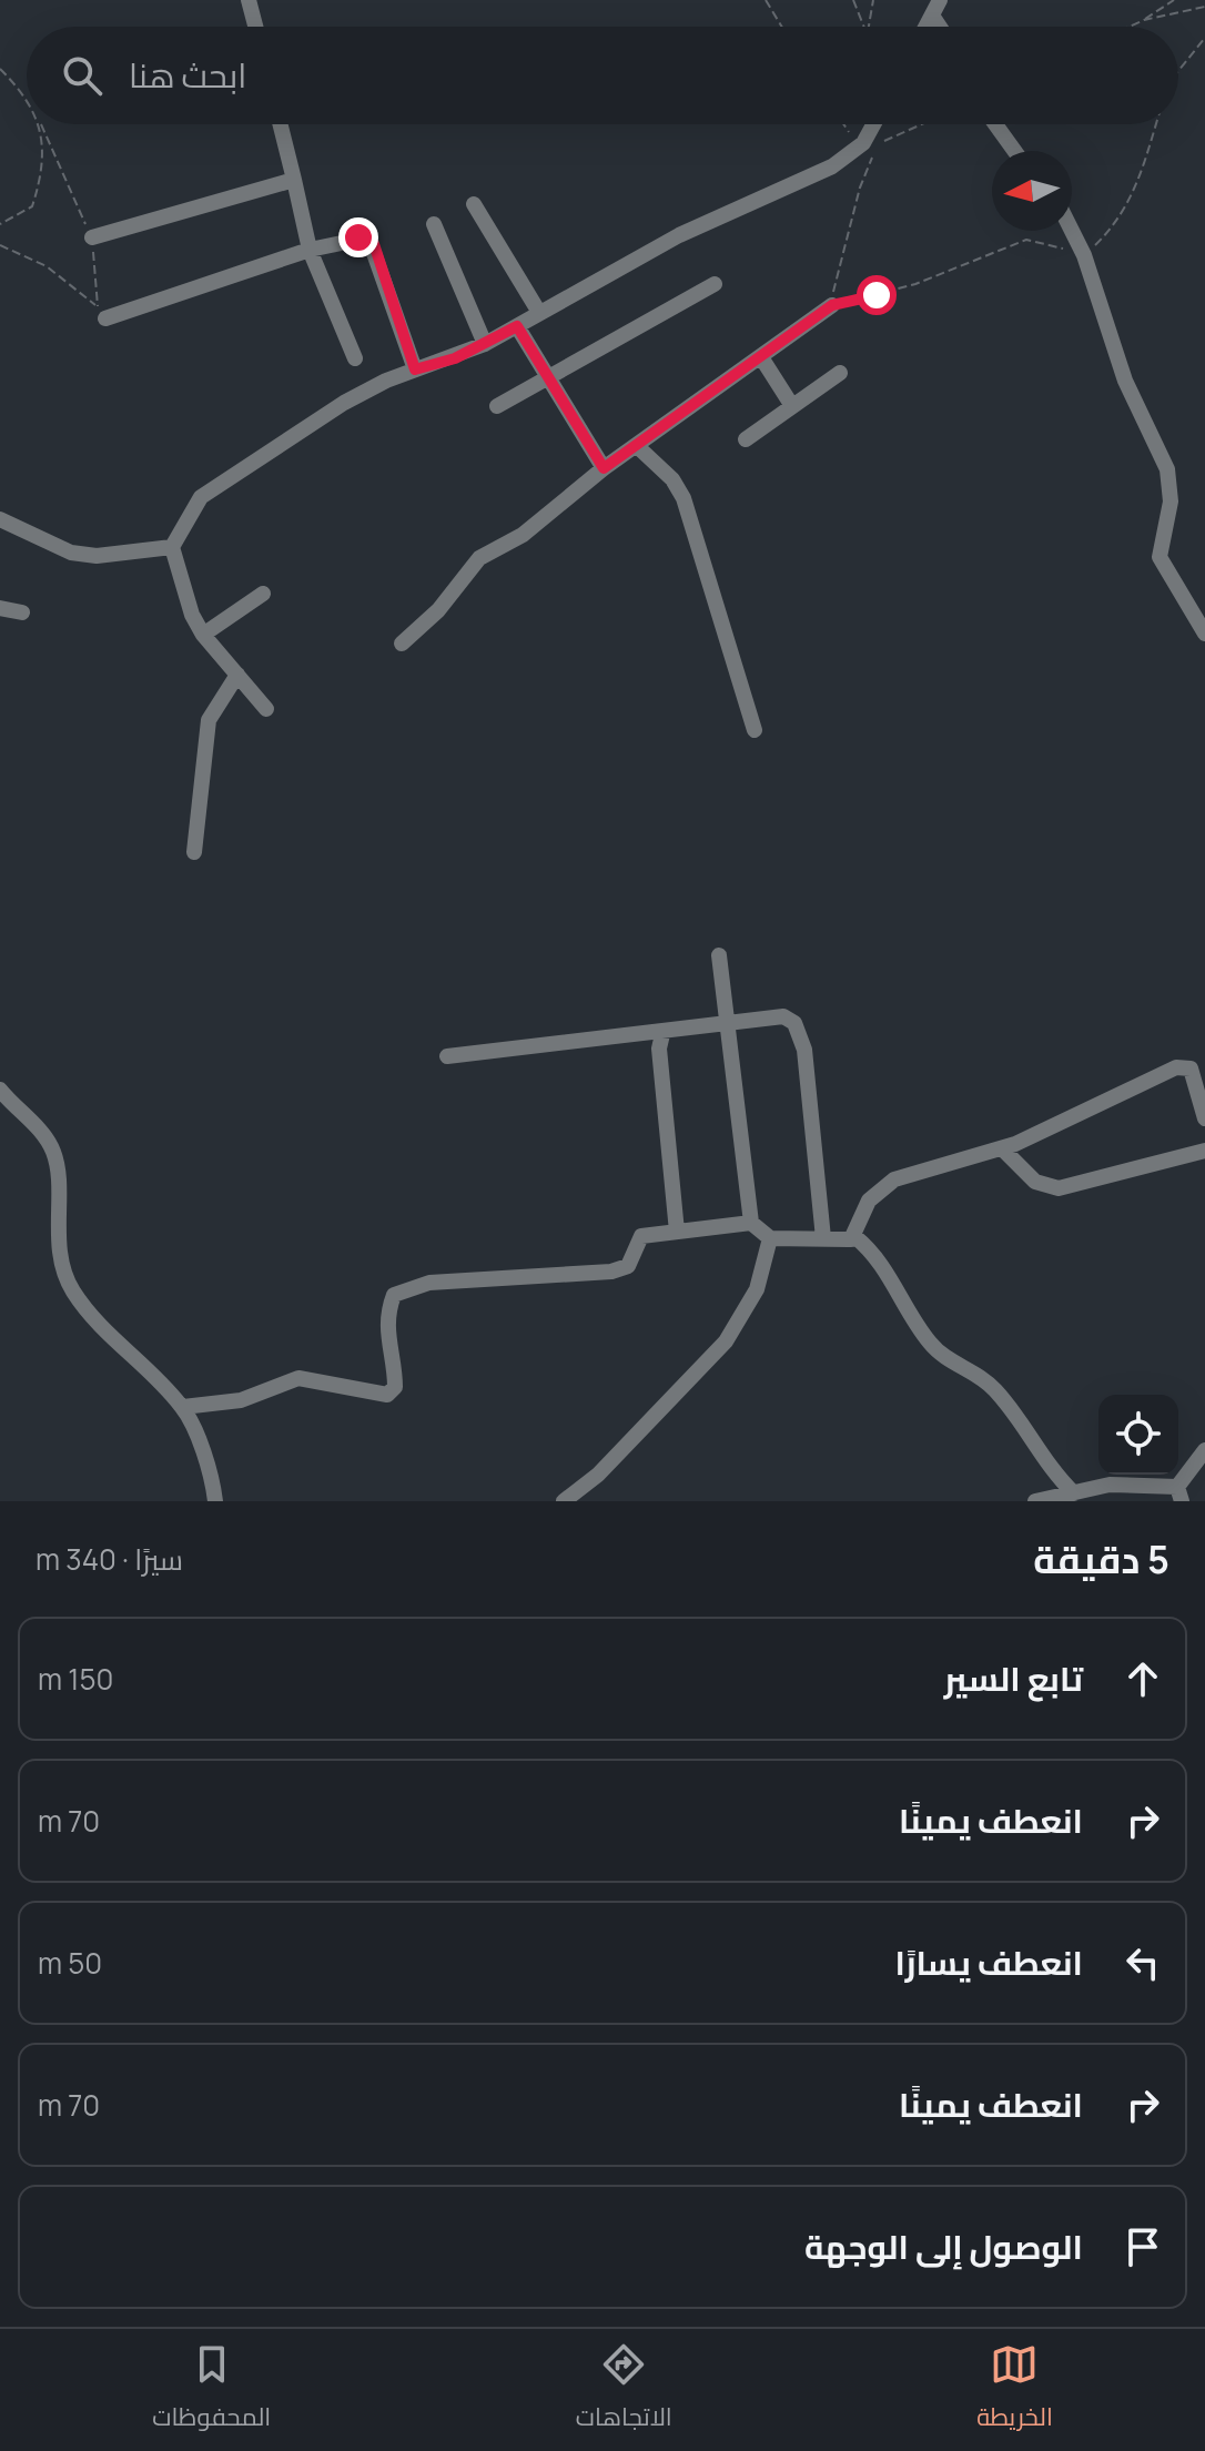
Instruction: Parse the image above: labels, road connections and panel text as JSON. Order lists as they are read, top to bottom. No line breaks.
{"north":"left","page":{"search":"ابحث هنا","heading":["5 دقيقة","سيرًا · 340 m"],"list":[["تابع السير","150 m"],["انعطف يمينًا","70 m"],["انعطف يسارًا","50 m"],["انعطف يمينًا","70 m"],"الوصول إلى الوجهة"],"nav":["الخريطة","الاتجاهات","المحفوظات"]}}
